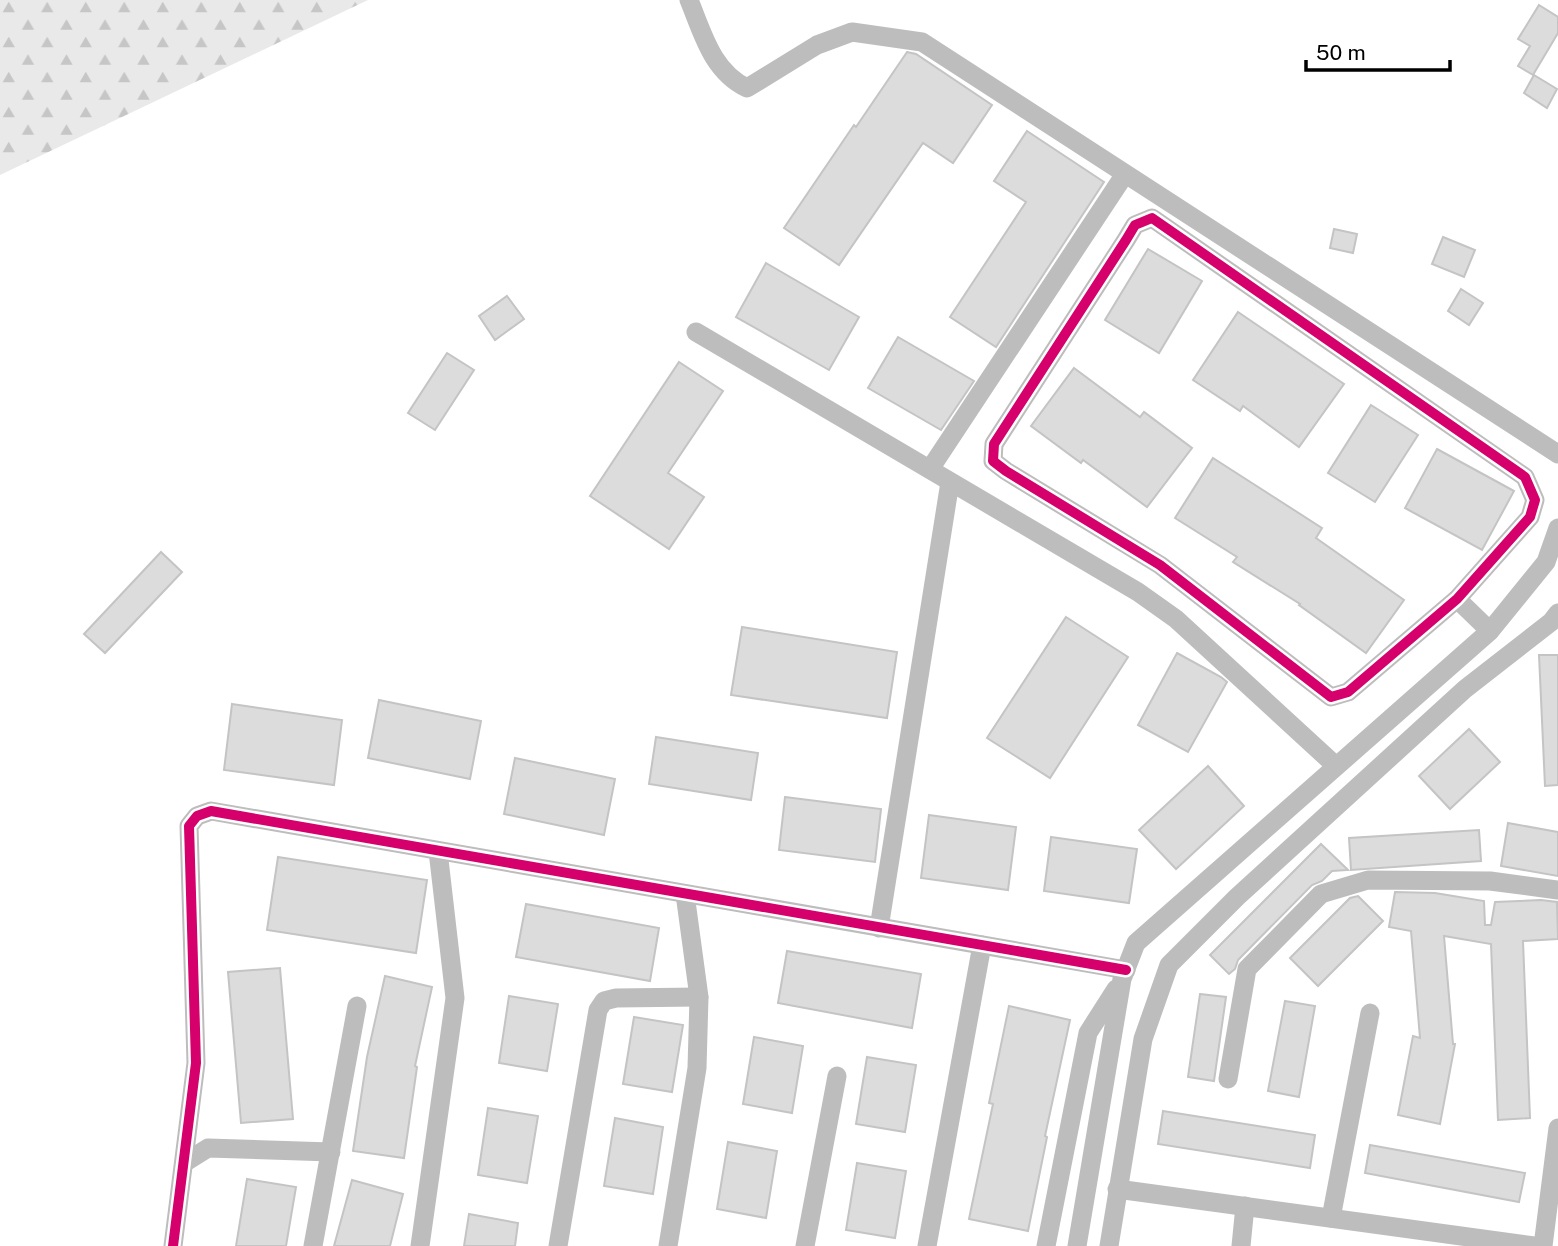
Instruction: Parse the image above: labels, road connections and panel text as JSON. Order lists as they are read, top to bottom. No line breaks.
{"scale_bar":"50 m"}
